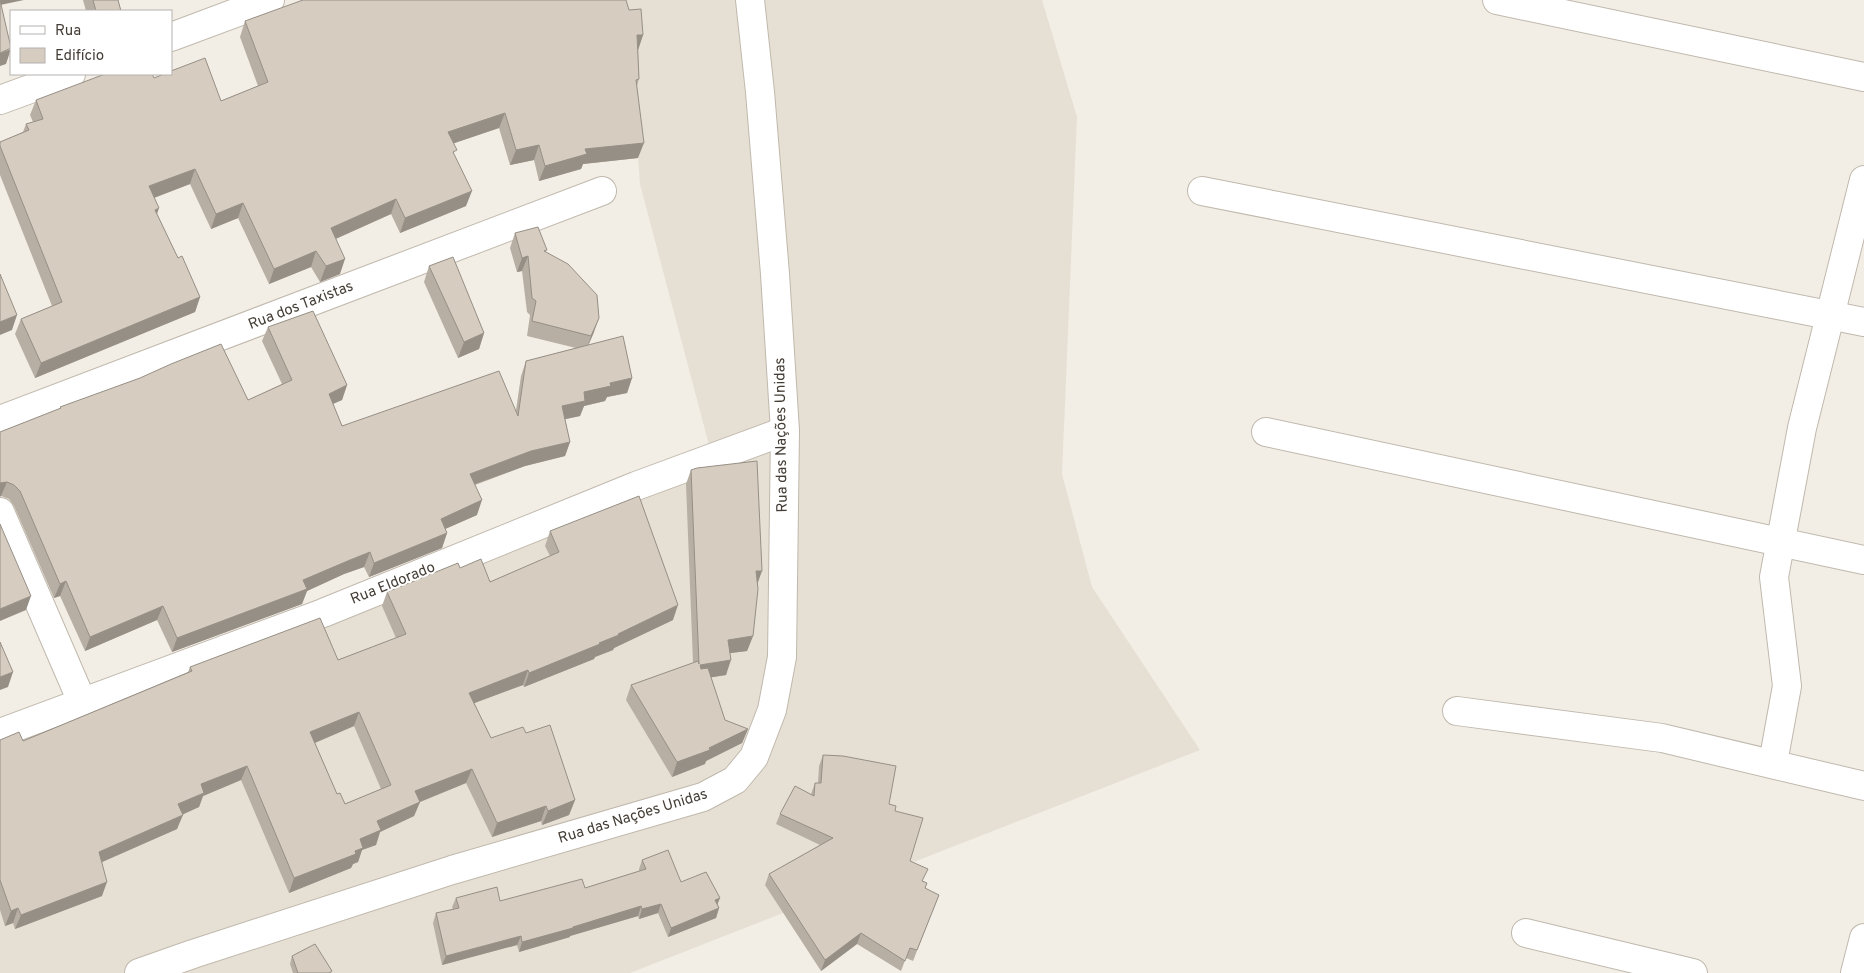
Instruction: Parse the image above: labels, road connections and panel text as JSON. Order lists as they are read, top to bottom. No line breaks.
{"streets":{"street":["Rua dos Taxistas","Rua das Nações Unidas","Rua Eldorado"]},"crossings":[["Rua das Nações Unidas","Rua Eldorado"]],"legend":["Rua","Edifício"]}
